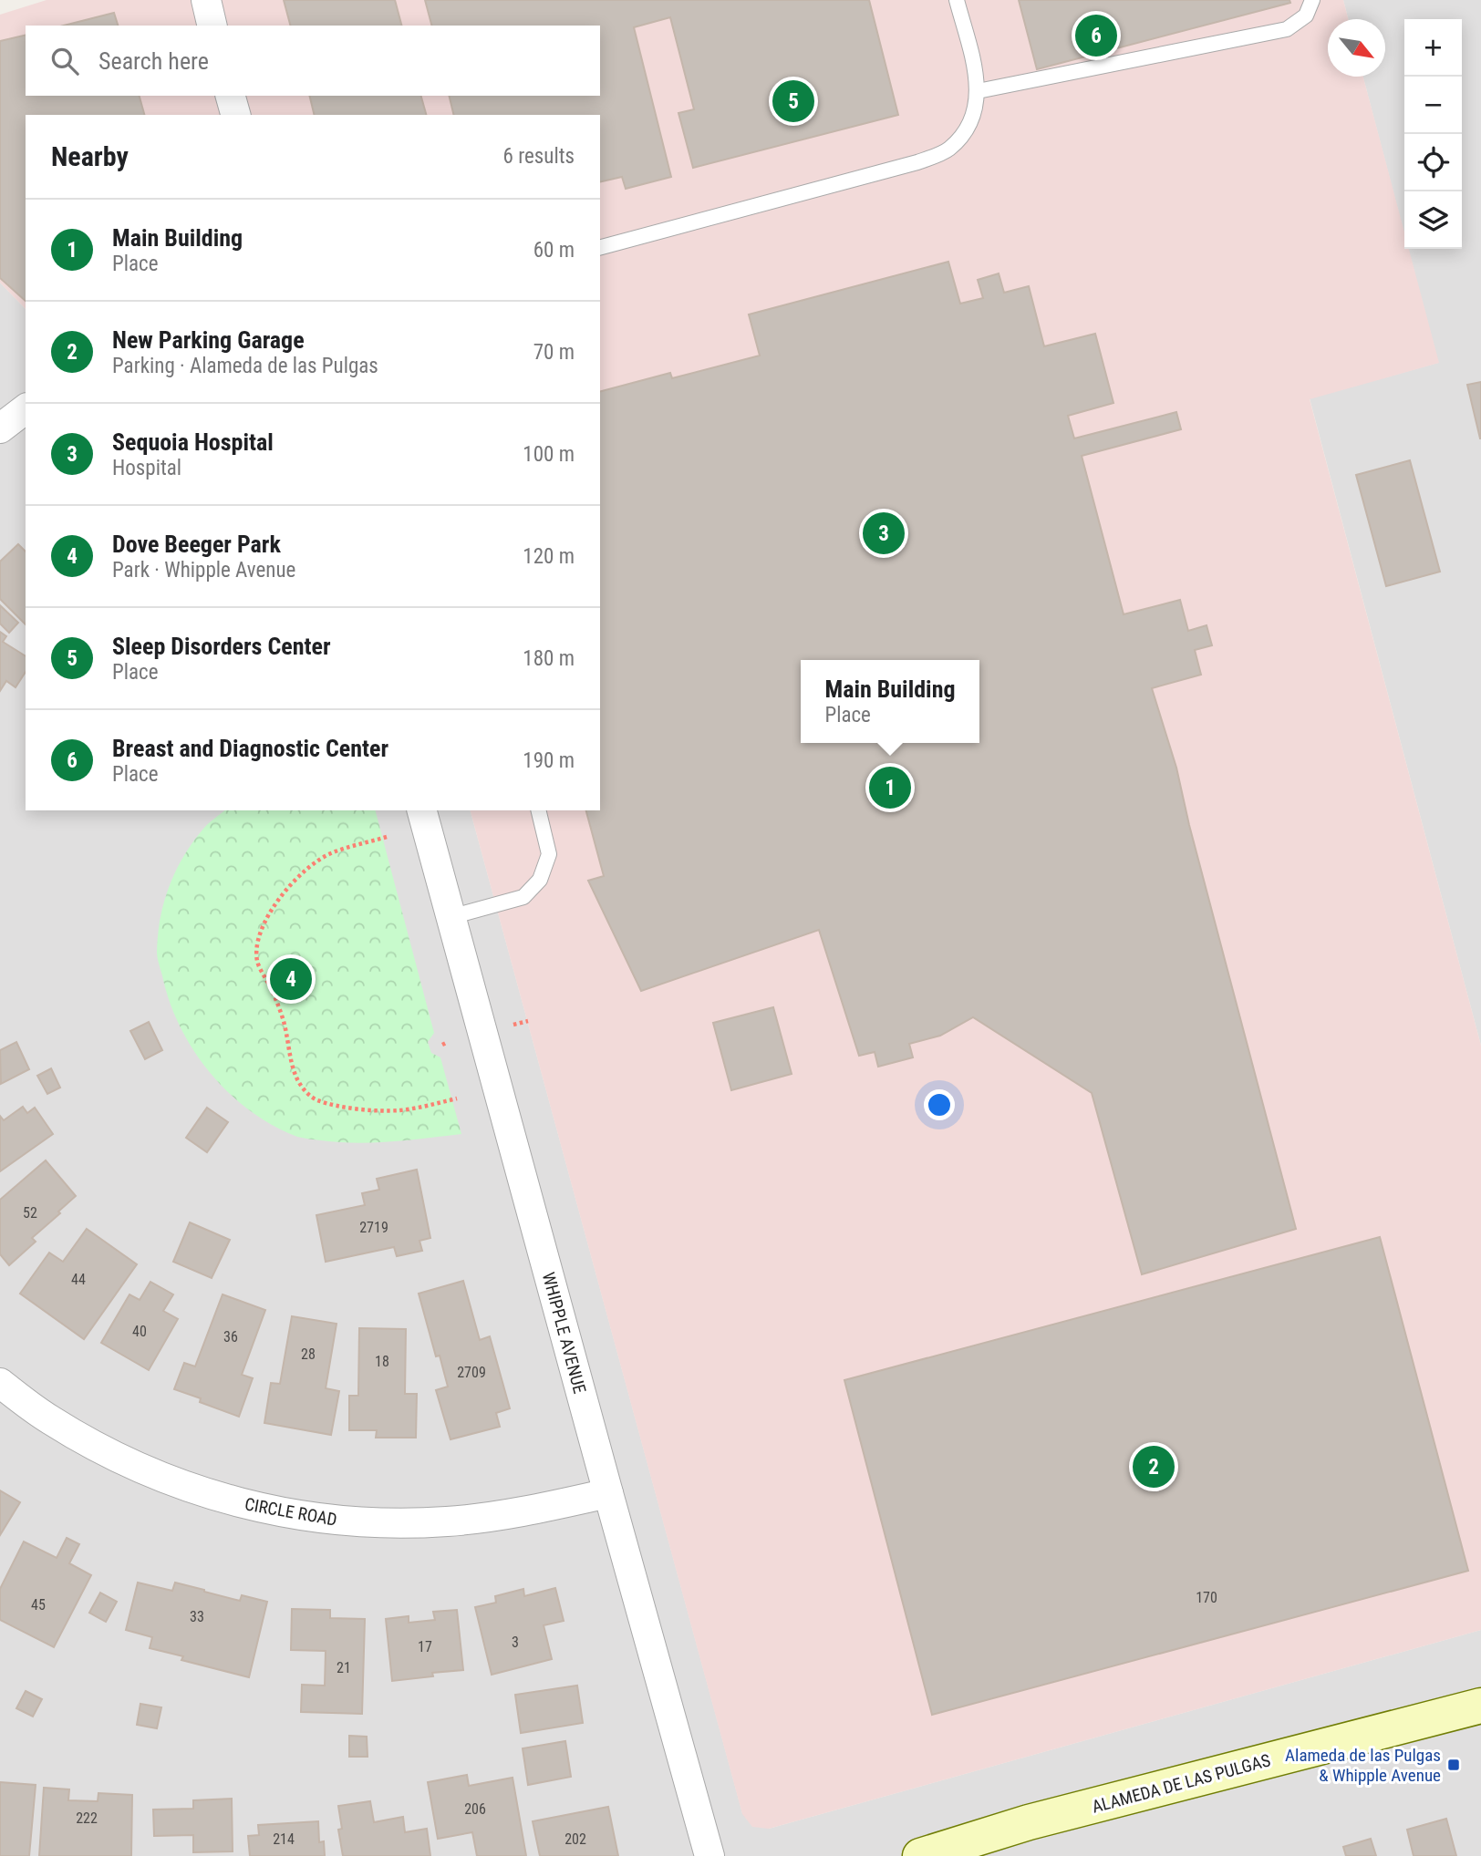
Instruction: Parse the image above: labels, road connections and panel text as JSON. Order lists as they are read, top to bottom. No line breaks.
{"streets":{"main road":["ALAMEDA DE LAS PULGAS"],"street":["WHIPPLE AVENUE","CIRCLE ROAD"]},"crossings":[["WHIPPLE AVENUE","CIRCLE ROAD"]],"places":{"transit":["Alameda de las Pulgas & Whipple Avenue"]},"house_numbers":["52","2719","44","40","36","28","18","2709","170","45","33","3","17","21","206","222","214","202"],"north":"bottom right","page":{"pins":["6","5","3","1","4","2"],"map_buttons":["+","−"],"search":"Search here","heading":["Nearby","6 results"],"list":[{"mark":"1","name":"Main Building","note":"Place","value":"60 m"},{"mark":"2","name":"New Parking Garage","note":"Parking · Alameda de las Pulgas","value":"70 m"},{"mark":"3","name":"Sequoia Hospital","note":"Hospital","value":"100 m"},{"mark":"4","name":"Dove Beeger Park","note":"Park · Whipple Avenue","value":"120 m"},{"mark":"5","name":"Sleep Disorders Center","note":"Place","value":"180 m"},{"mark":"6","name":"Breast and Diagnostic Center","note":"Place","value":"190 m"}],"popup":["Main Building","Place"]}}
